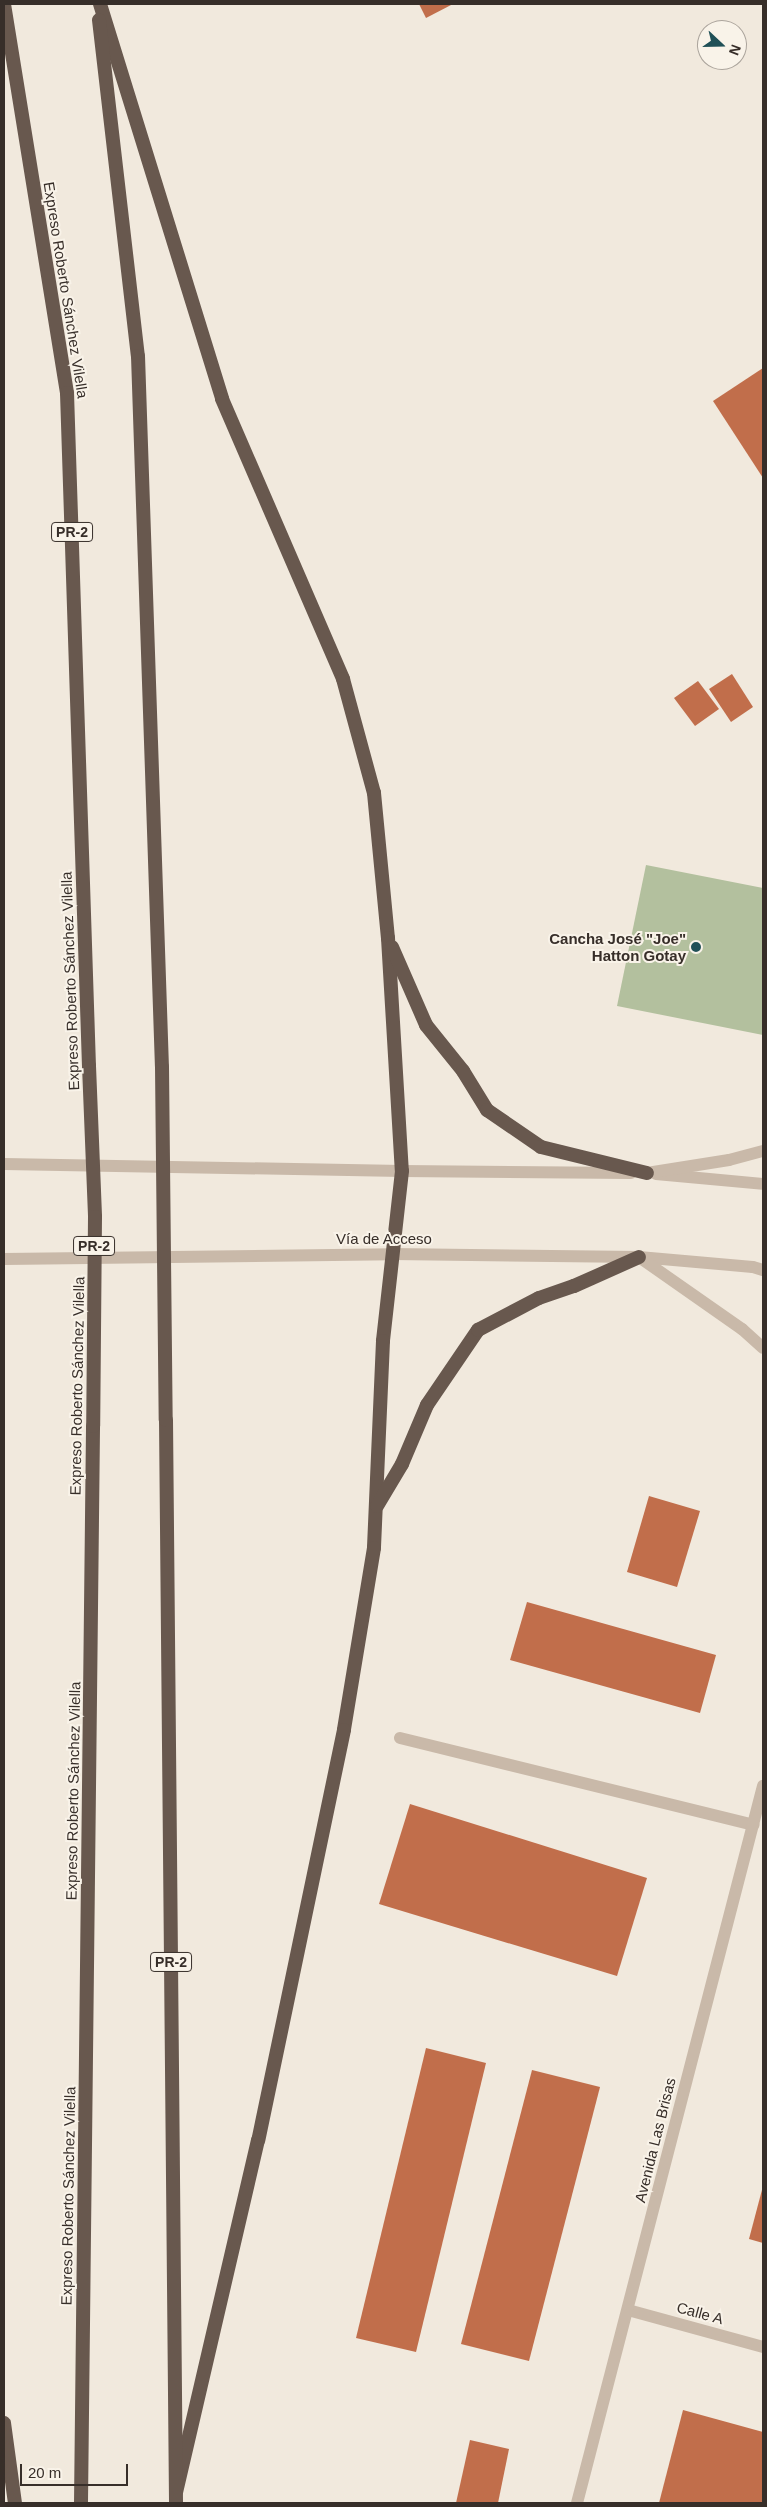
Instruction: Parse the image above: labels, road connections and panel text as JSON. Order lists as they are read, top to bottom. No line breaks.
{"streets":{"highway":["Expreso Roberto Sánchez Vilella","PR-2"],"street":["Vía de Acceso","Avenida Las Brisas","Calle A"]},"crossings":[["Avenida Las Brisas","Calle A"]],"places":["Cancha José \"Joe\" Hatton Gotay"],"scale_bar":"20 m","north":"right"}
